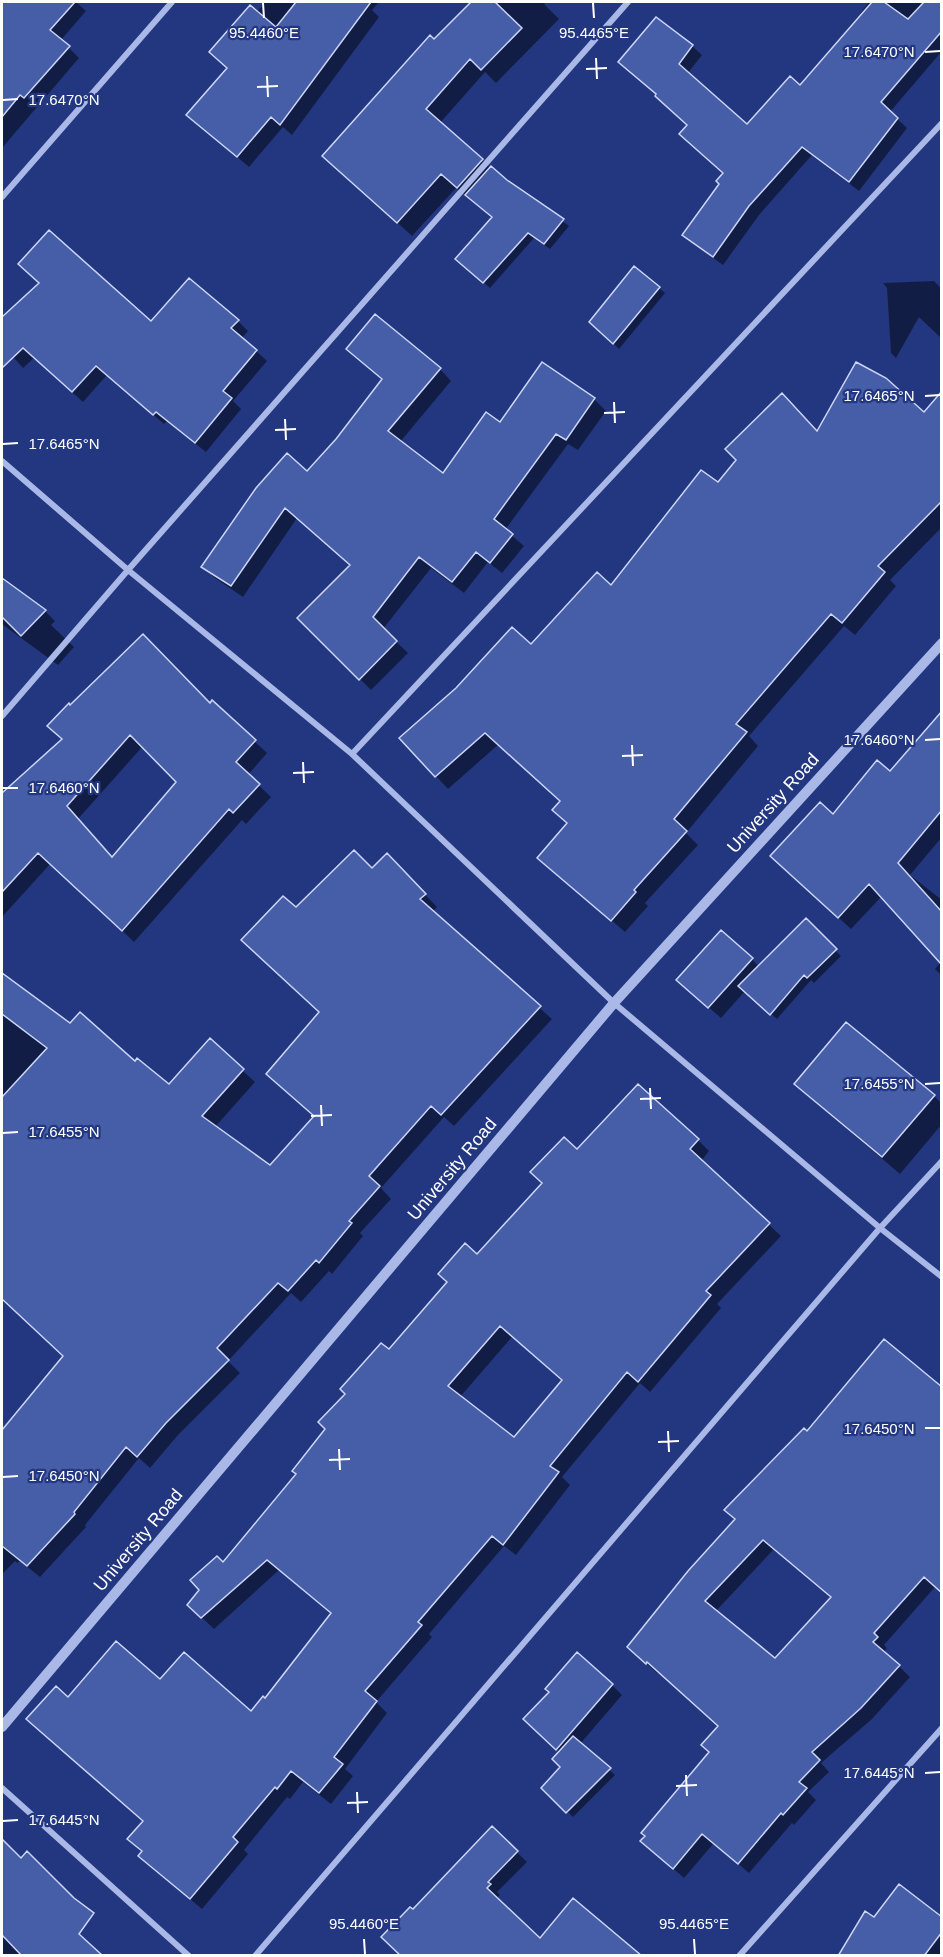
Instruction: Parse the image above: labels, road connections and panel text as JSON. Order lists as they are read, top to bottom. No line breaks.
{"streets":{"street":["University Road"]},"coordinates":["95.4460°E","95.4465°E","17.6470°N","17.6465°N","17.6460°N","17.6455°N","17.6450°N","17.6445°N"]}
